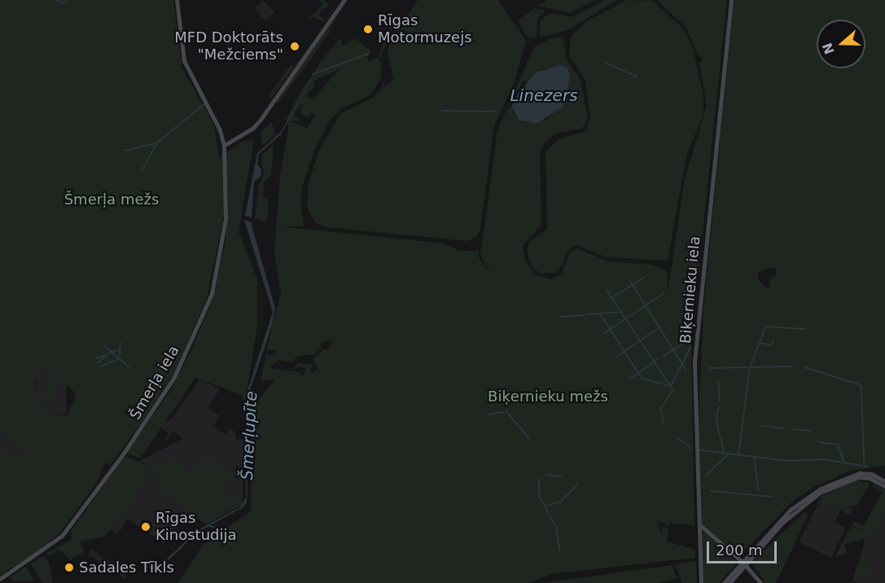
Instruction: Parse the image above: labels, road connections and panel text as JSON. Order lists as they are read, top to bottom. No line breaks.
{"streets":{"street":["Biķernieku iela","Šmerļa iela"]},"water":["Linezers","Šmerļupīte"],"parks":["Šmerļa mežs","Biķernieku mežs"],"places":["Rīgas Motormuzejs","MFD Doktorāts \"Mežciems\"","Rīgas Kinostudija","Sadales Tīkls"],"scale_bar":"200 m","north":"left"}
